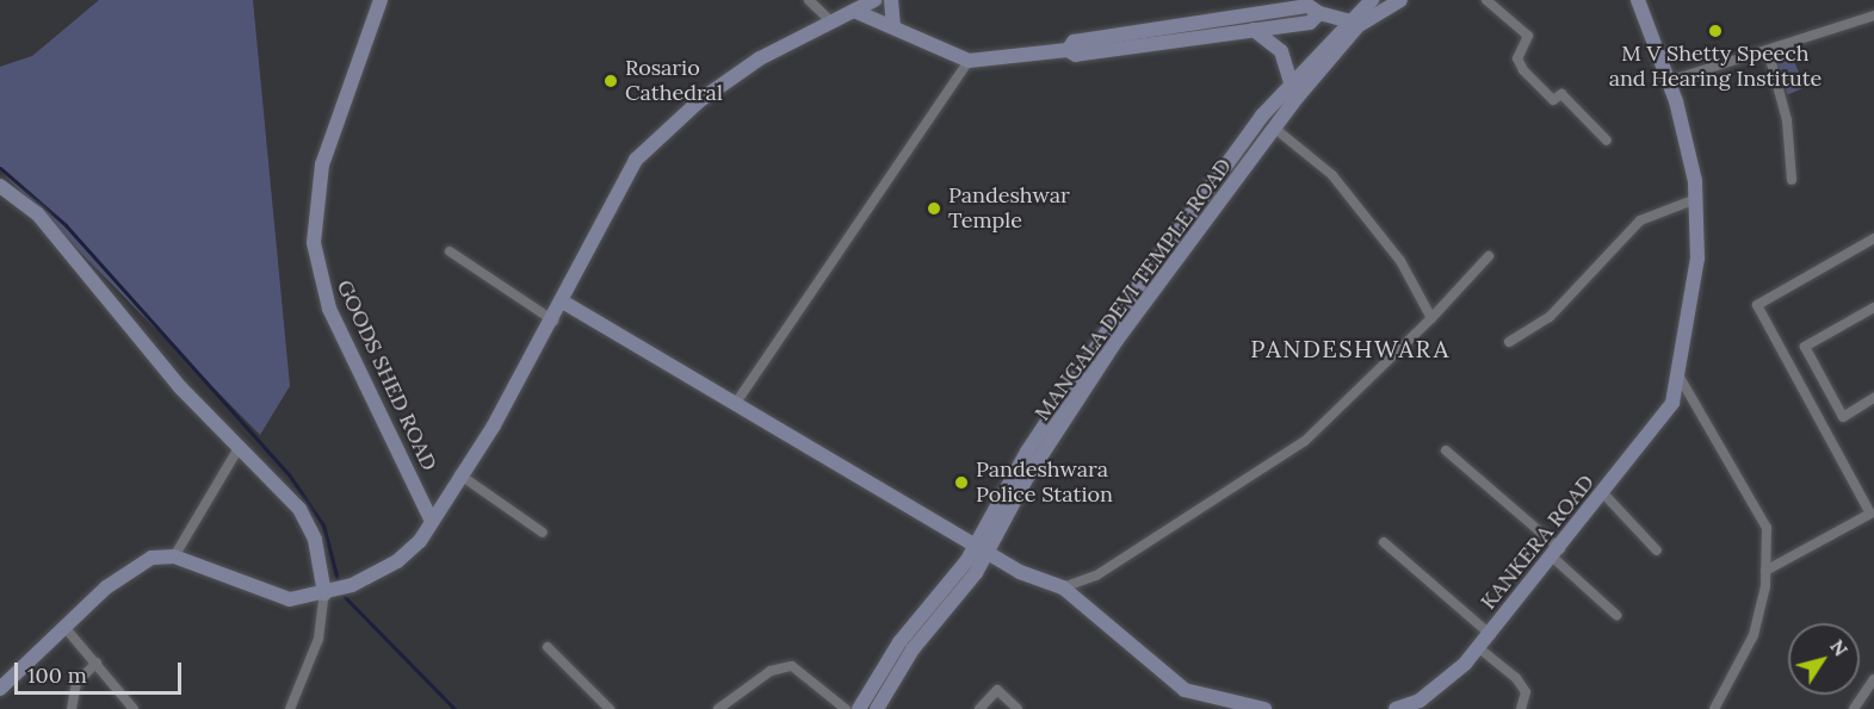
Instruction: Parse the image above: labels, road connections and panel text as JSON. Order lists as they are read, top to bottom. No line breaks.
{"streets":{"street":["MANGALA DEVI TEMPLE ROAD","GOODS SHED ROAD","KANKERA ROAD"]},"districts":["PANDESHWARA"],"places":["M V Shetty Speech and Hearing Institute","Rosario Cathedral","Pandeshwar Temple","Pandeshwara Police Station"],"scale_bar":"100 m","north":"top right"}
